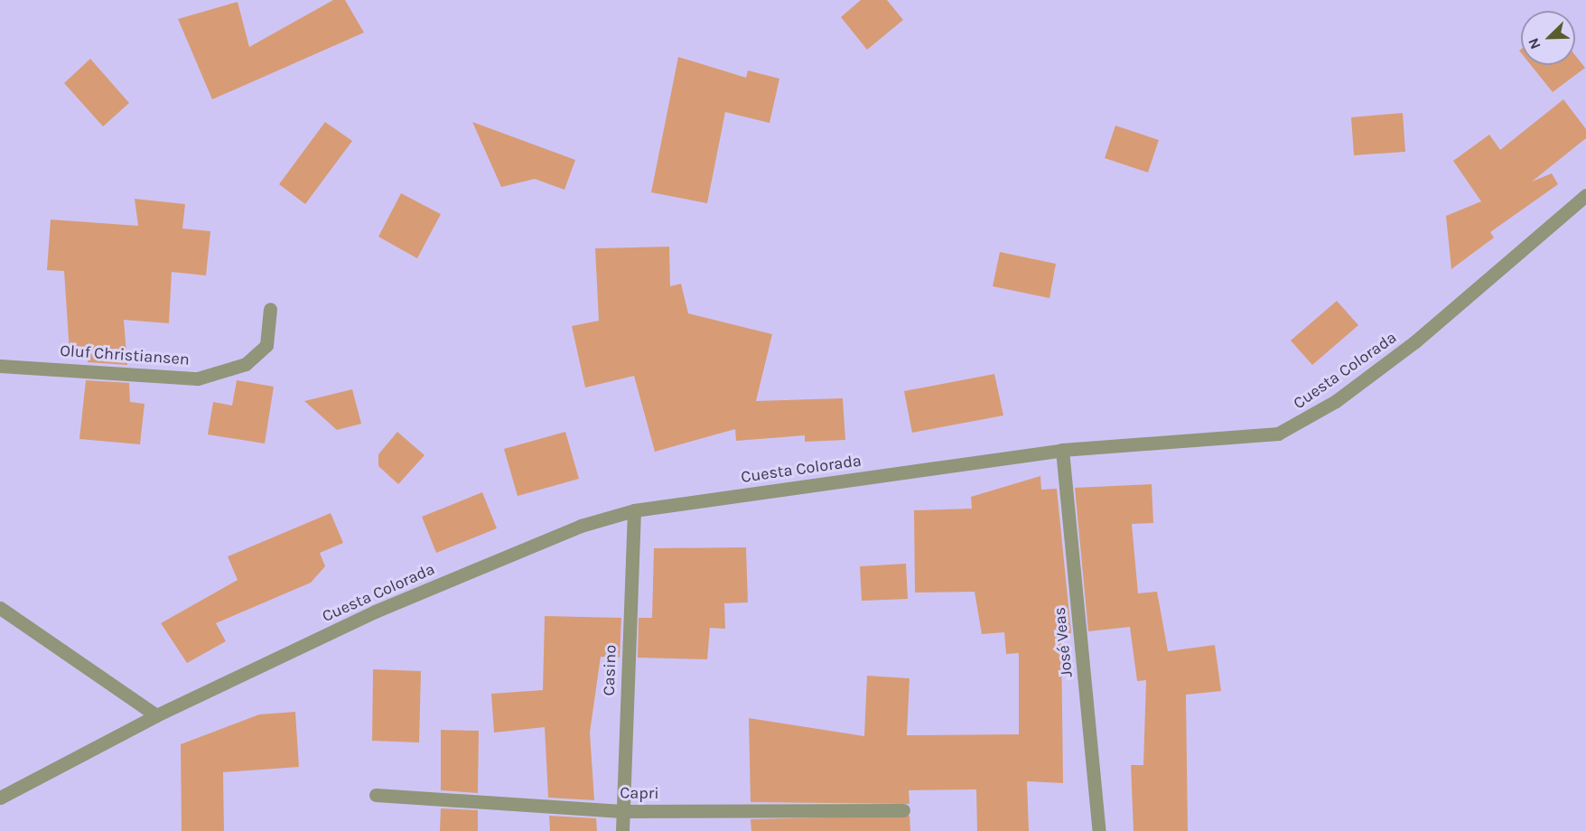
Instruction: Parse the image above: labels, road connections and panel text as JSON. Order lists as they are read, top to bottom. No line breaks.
{"streets":{"street":["Oluf Christiansen","Cuesta Colorada","José Veas","Casino","Capri"]},"crossings":[["Cuesta Colorada","José Veas"],["Cuesta Colorada","Casino"],["Casino","Capri"]],"north":"bottom left"}
